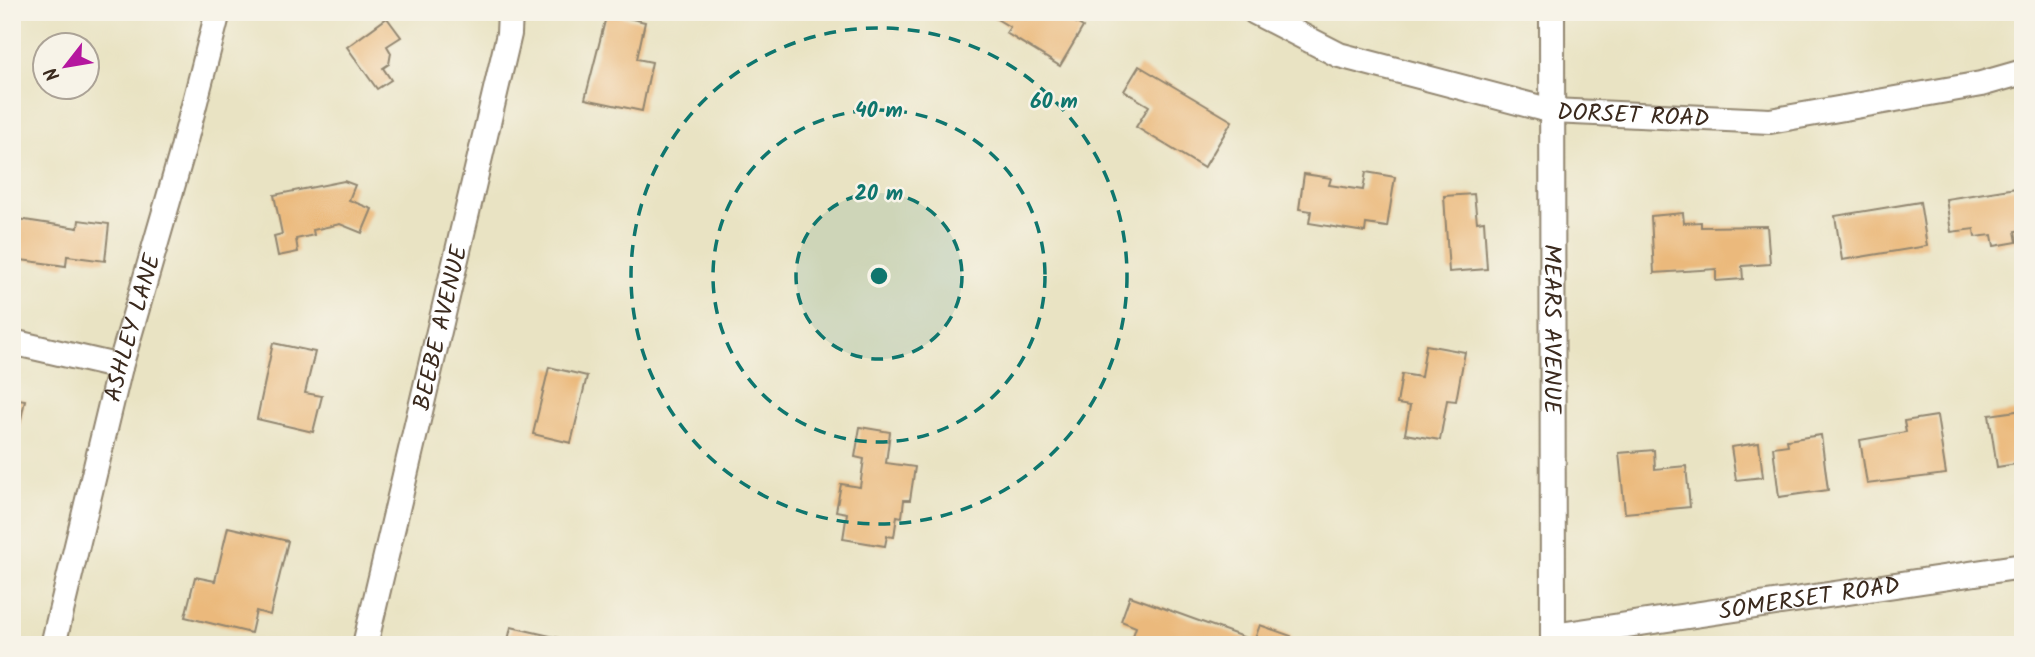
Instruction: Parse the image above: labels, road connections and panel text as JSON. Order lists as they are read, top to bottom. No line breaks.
{"streets":{"street":["DORSET ROAD","ASHLEY LANE","BEEBE AVENUE","MEARS AVENUE","SOMERSET ROAD"]},"crossings":[["DORSET ROAD","MEARS AVENUE"],["MEARS AVENUE","SOMERSET ROAD"]],"north":"bottom left","rings":["60 m","40 m","20 m"]}
